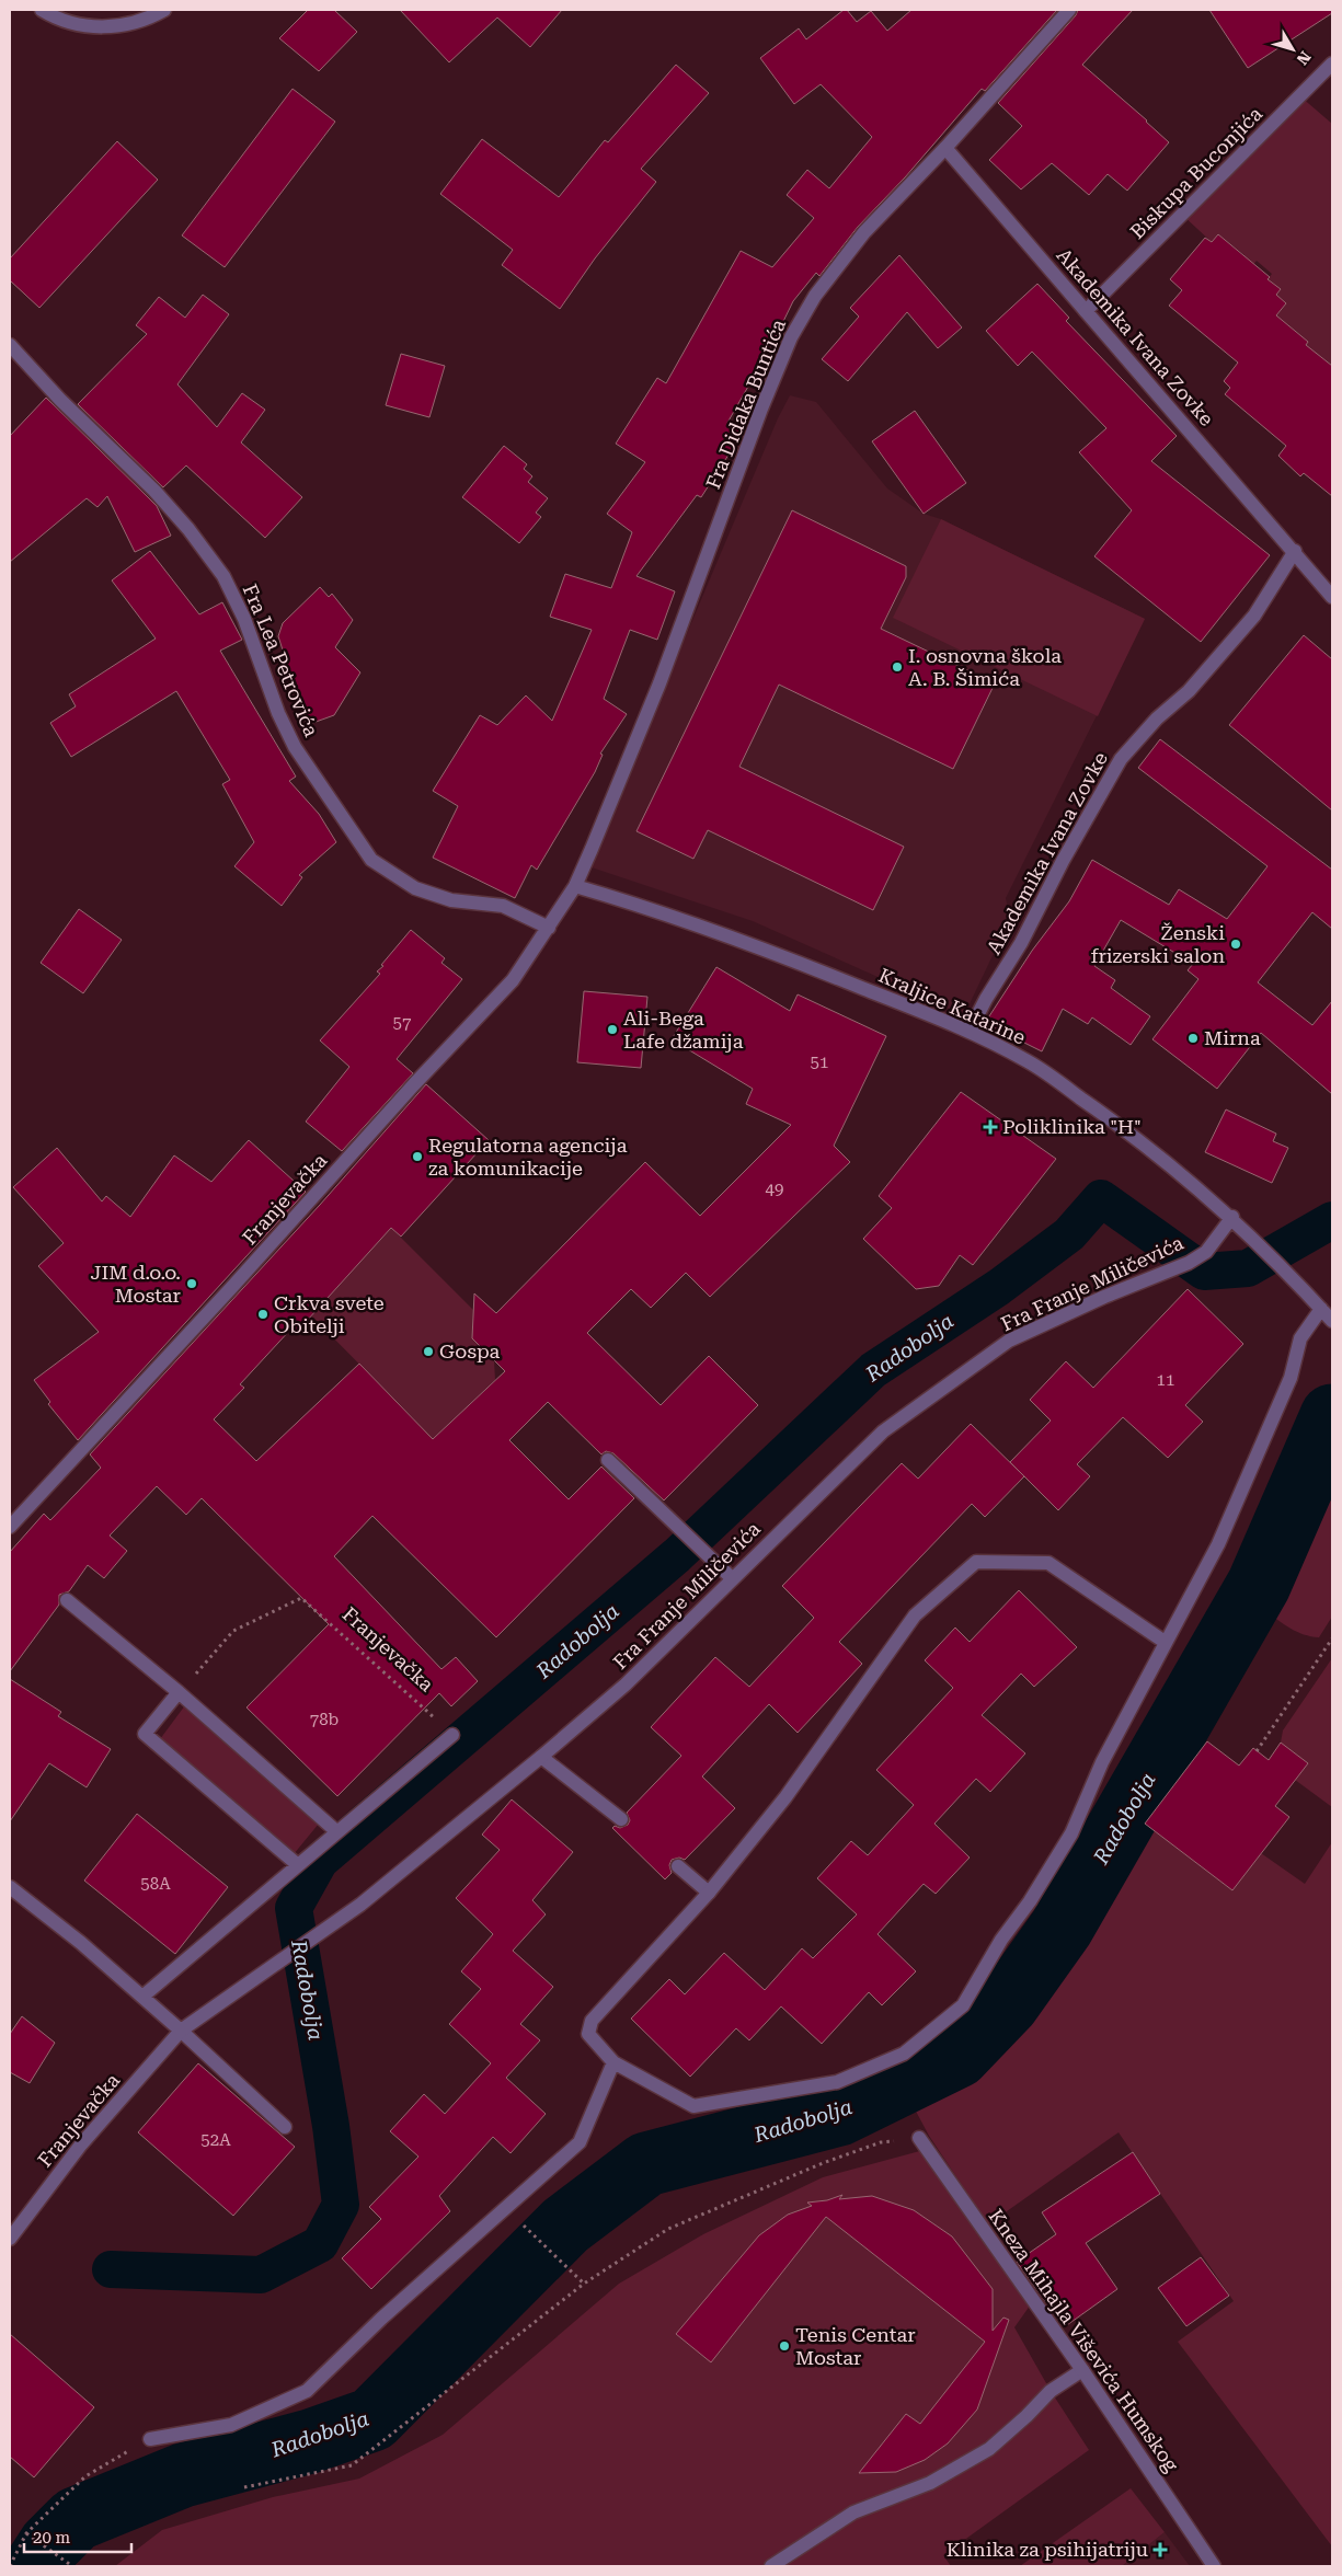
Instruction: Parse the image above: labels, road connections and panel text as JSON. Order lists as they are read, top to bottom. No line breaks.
{"streets":{"street":["Biskupa Buconjića","Akademika Ivana Zovke","Fra Didaka Buntića","Fra Lea Petrovića","Kraljice Katarine","Franjevačka","Fra Franje Miličevića","Kneza Mihajla Viševića Humskog"]},"crossings":[["Biskupa Buconjića","Akademika Ivana Zovke"],["Akademika Ivana Zovke","Fra Didaka Buntića"],["Akademika Ivana Zovke","Kraljice Katarine"],["Fra Didaka Buntića","Kraljice Katarine"],["Fra Didaka Buntića","Franjevačka"],["Fra Lea Petrovića","Franjevačka"],["Kraljice Katarine","Franjevačka"],["Kraljice Katarine","Fra Franje Miličevića"],["Franjevačka","Fra Franje Miličevića"]],"water":["Radobolja"],"places":{"other":["I. osnovna škola A. B. Šimića","Ženski frizerski salon","Ali-Bega Lafe džamija","Mirna","Regulatorna agencija za komunikacije","JIM d.o.o. Mostar","Crkva svete Obitelji","Gospa","Tenis Centar Mostar"],"health":["Poliklinika \"H\"","Klinika za psihijatriju"]},"house_numbers":["57","51","49","11","78b","58A","52A"],"scale_bar":"20 m","north":"bottom right"}
